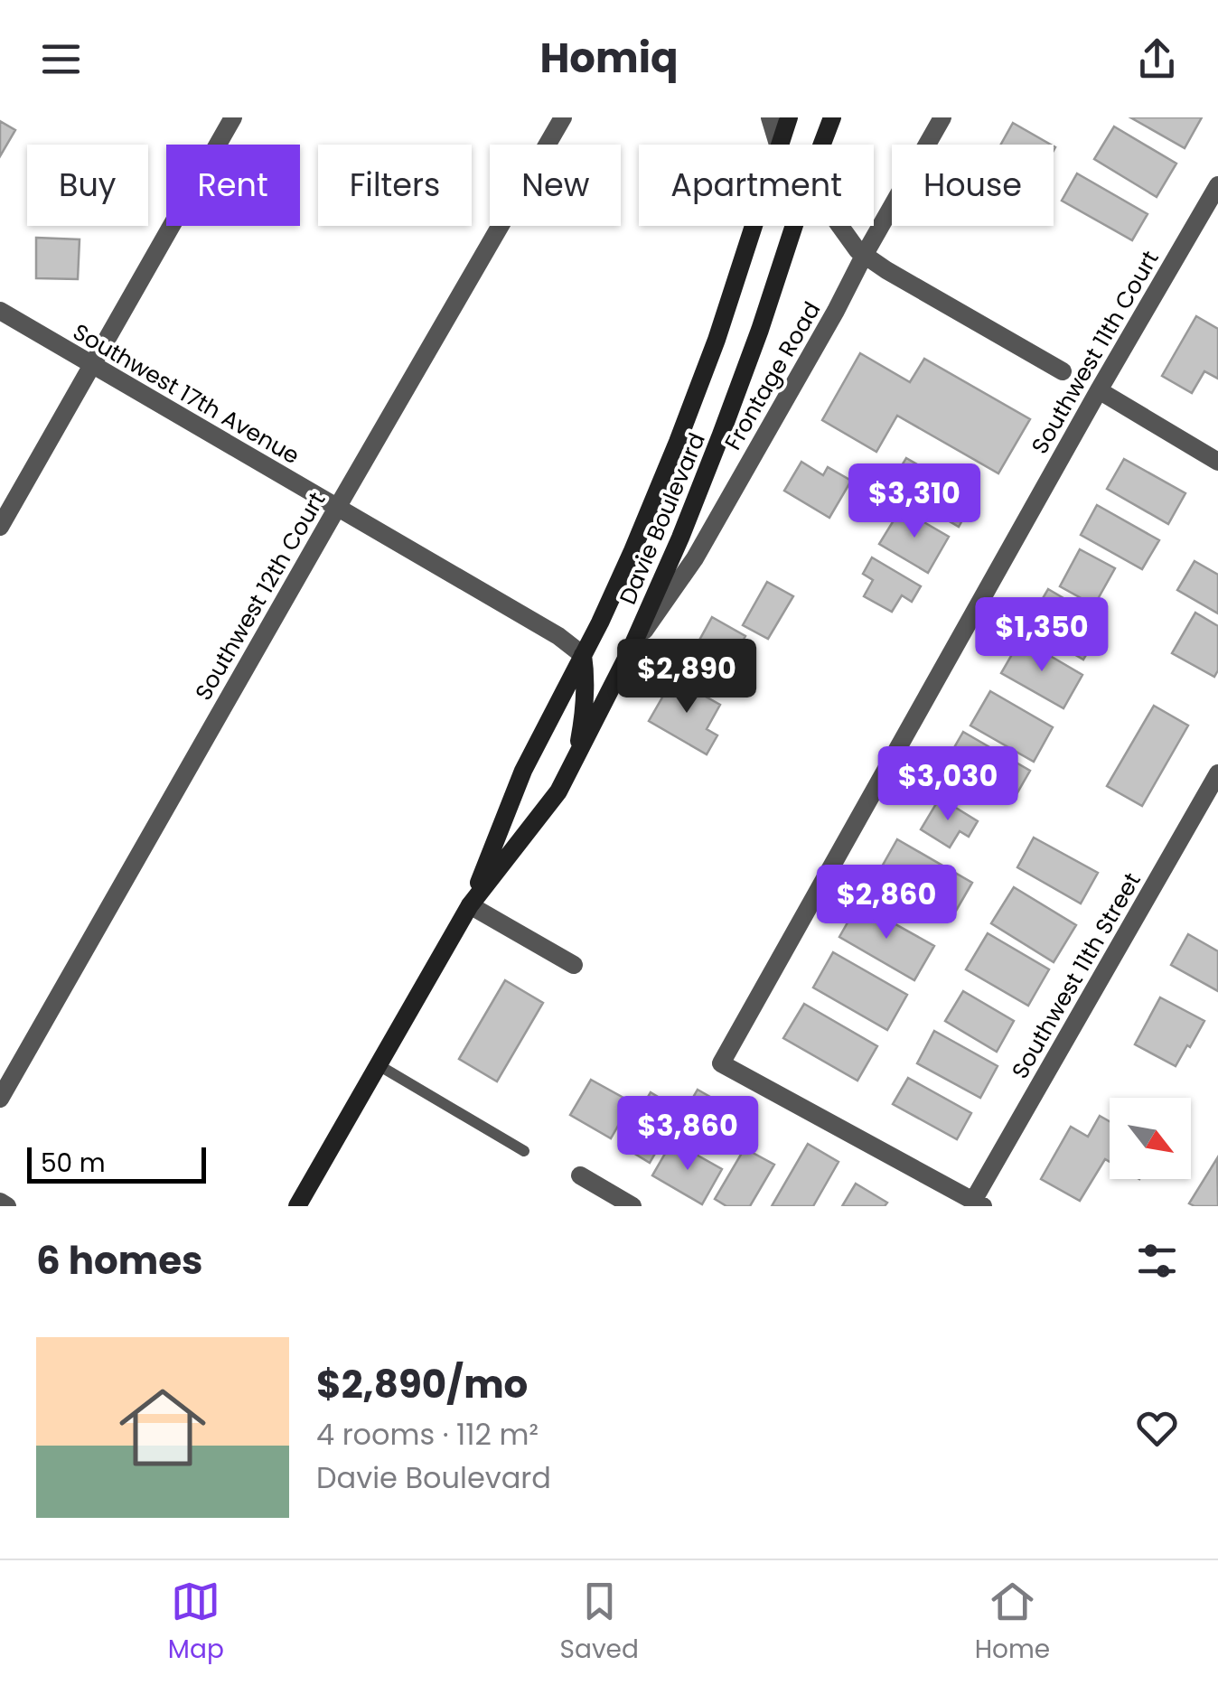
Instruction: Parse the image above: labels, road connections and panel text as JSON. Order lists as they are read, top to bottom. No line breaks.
{"streets":{"main road":["Davie Boulevard"],"street":["Southwest 11th Court","Frontage Road","Southwest 17th Avenue","Southwest 12th Court","Southwest 11th Street"]},"crossings":[["Southwest 11th Court","Southwest 11th Street"],["Frontage Road","Davie Boulevard"],["Southwest 17th Avenue","Davie Boulevard"],["Southwest 17th Avenue","Southwest 12th Court"]],"scale_bar":"50 m","north":"bottom right","page":{"header":"Homiq","chip":["Buy","Rent","Filters","New","Apartment","House"],"price":["$3,310","$1,350","$2,890","$3,030","$2,860","$3,860"],"scale":"50 m","heading":"6 homes","list":[{"name":"$2,890/mo","note":"4 rooms · 112 m² · Davie Boulevard"}],"tabs":["Map","Saved","Home"]}}
